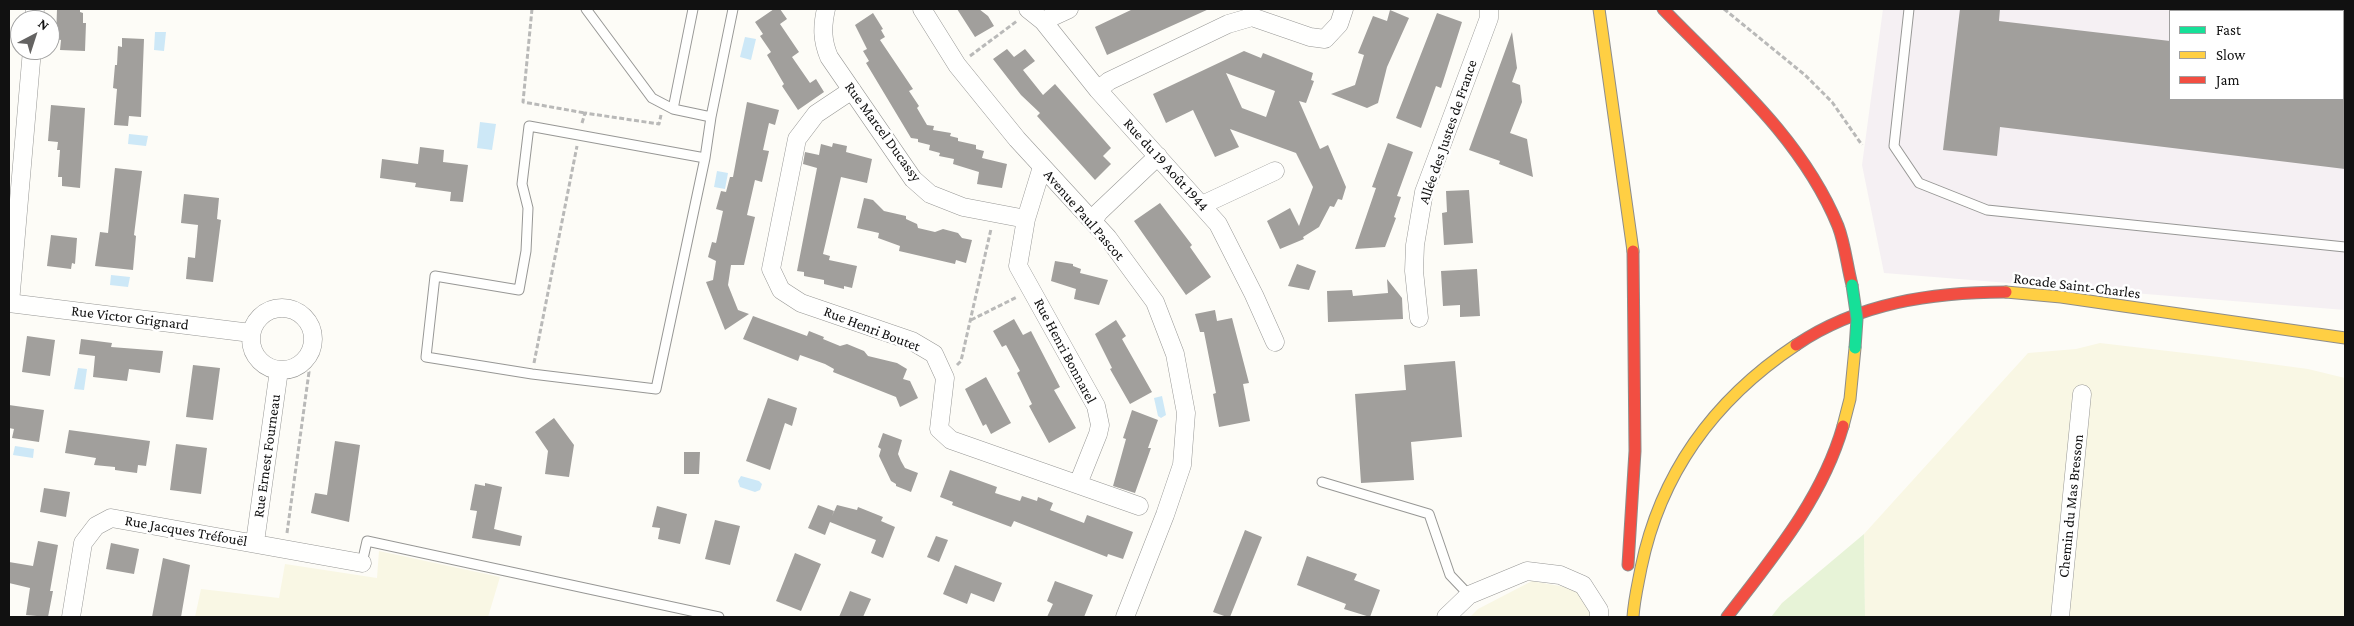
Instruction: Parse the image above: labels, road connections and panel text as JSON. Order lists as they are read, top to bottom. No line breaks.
{"streets":{"main road":["Rocade Saint-Charles"],"street":["Rue Marcel Ducassy","Allée des Justes de France","Rue du 19 Août 1944","Avenue Paul Pascot","Rue Victor Grignard","Rue Henri Boutet","Rue Henri Bonnarel","Rue Ernest Fourneau","Chemin du Mas Bresson","Rue Jacques Tréfouël"]},"crossings":[["Rue Marcel Ducassy","Rue Henri Boutet"],["Rue Marcel Ducassy","Rue Henri Bonnarel"],["Rue Victor Grignard","Rue Ernest Fourneau"],["Rue Ernest Fourneau","Rue Jacques Tréfouël"]],"legend":["Fast","Slow","Jam"],"north":"top right"}
